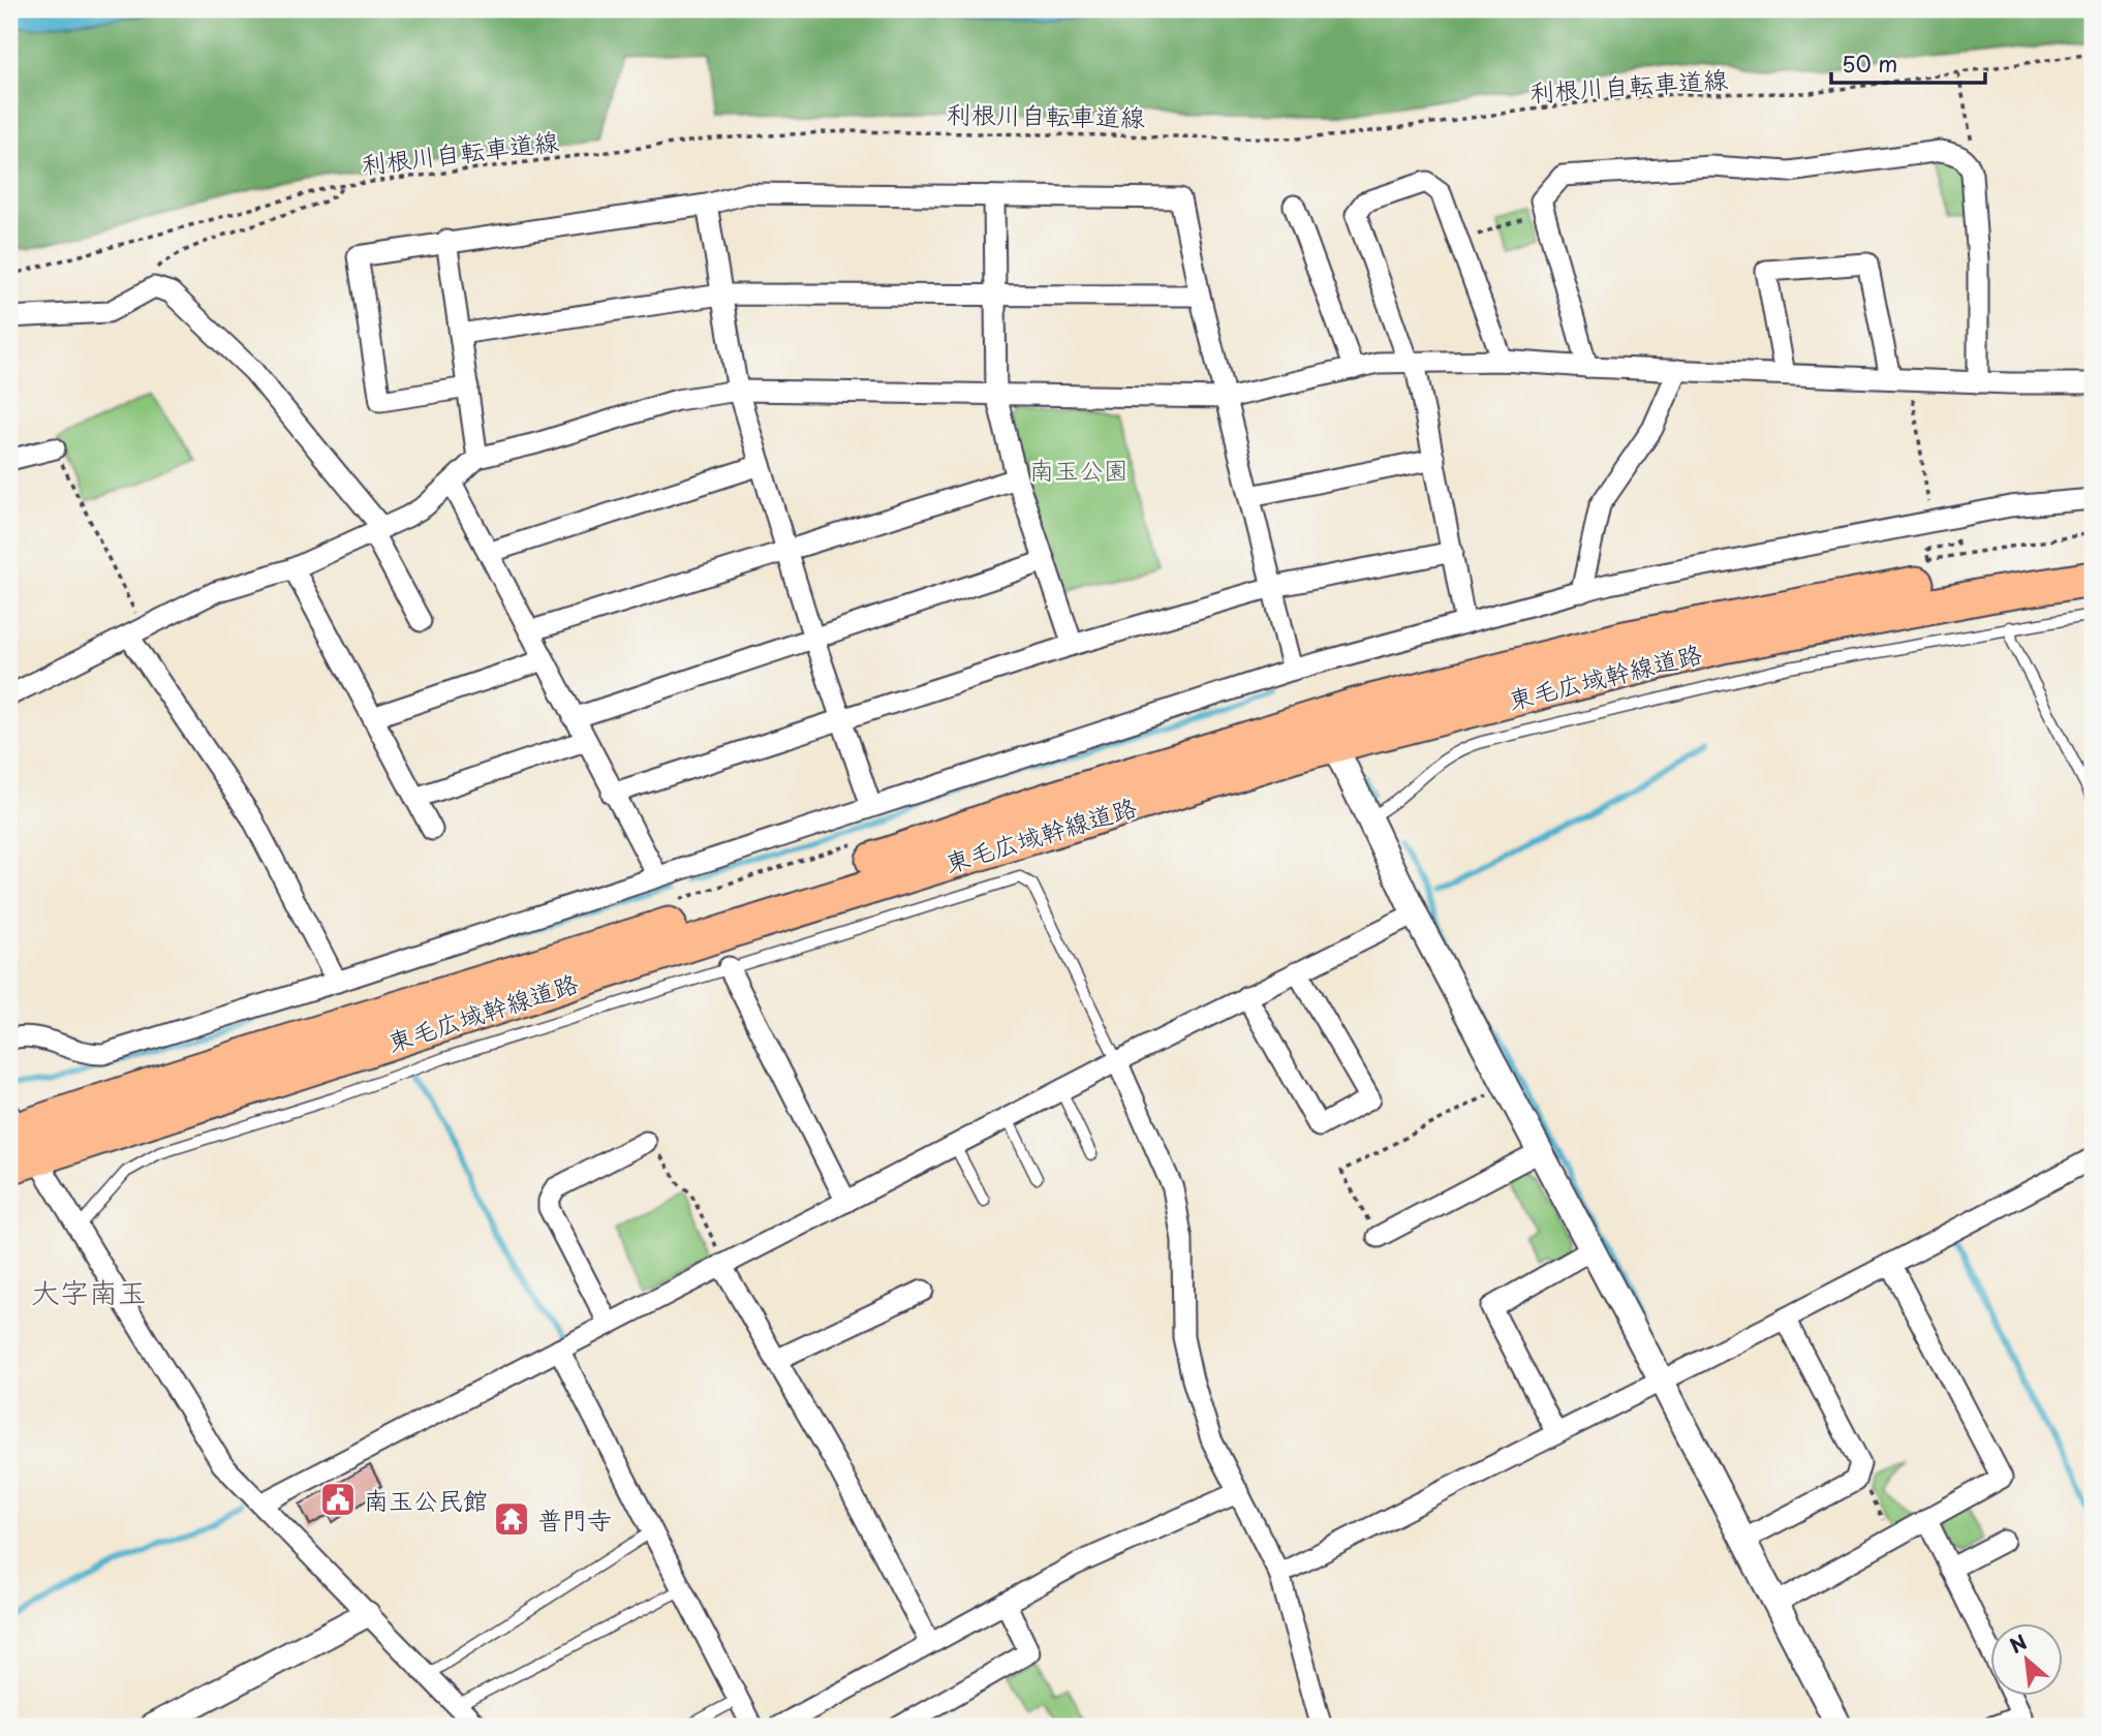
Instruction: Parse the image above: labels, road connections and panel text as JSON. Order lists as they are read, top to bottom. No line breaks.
{"streets":{"highway":["東毛広域幹線道路"],"path":["利根川自転車道線"]},"districts":["大字南玉"],"parks":["南玉公園"],"places":{"public building":["南玉公民館"],"temple":["普門寺"]},"scale_bar":"50 m","north":"top left"}
